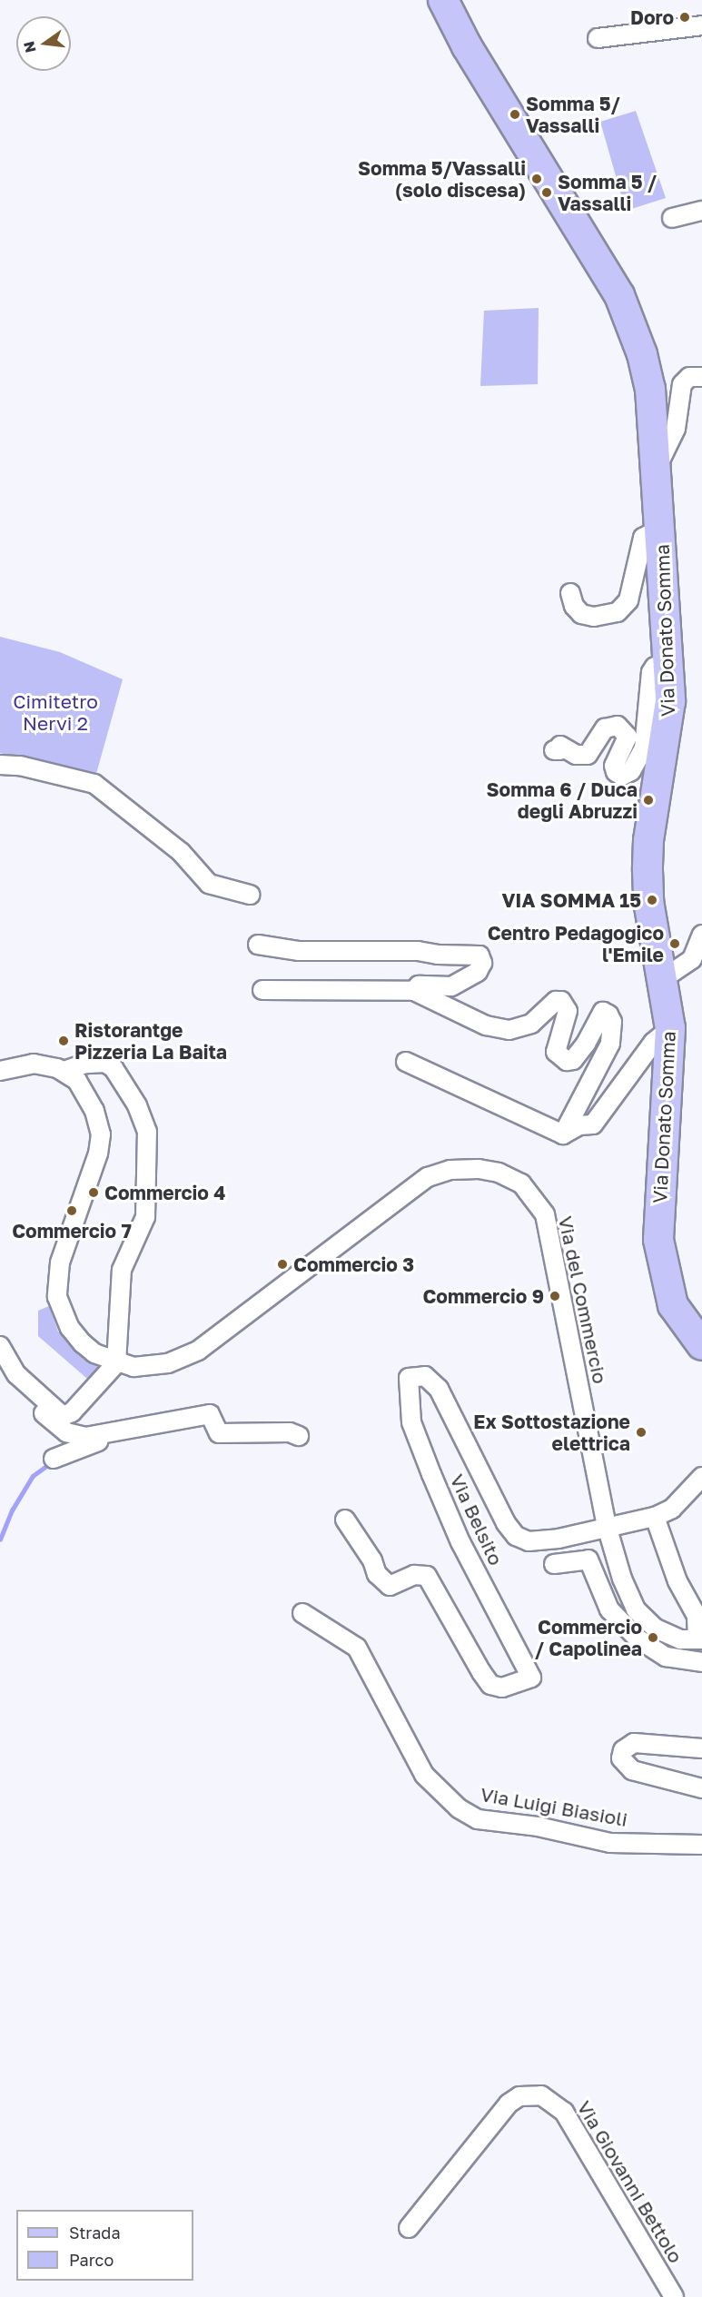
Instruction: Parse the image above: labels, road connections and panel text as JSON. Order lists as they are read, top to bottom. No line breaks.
{"streets":{"main road":["Via Donato Somma"],"street":["Via del Commercio","Via Belsito","Via Luigi Biasioli","Via Giovanni Bettolo"]},"crossings":[["Via del Commercio","Via Belsito"]],"parks":["Cimitetro Nervi 2"],"places":["Doro","Somma 5/ Vassalli","Somma 5/Vassalli (solo discesa)","Somma 5 / Vassalli","Somma 6 / Duca degli Abruzzi","VIA SOMMA 15","Centro Pedagogico l'Emile","Ristorantge Pizzeria La Baita","Commercio 4","Commercio 7","Commercio 3","Commercio 9","Ex Sottostazione elettrica","Commercio / Capolinea"],"legend":["Strada","Parco"],"north":"left"}
